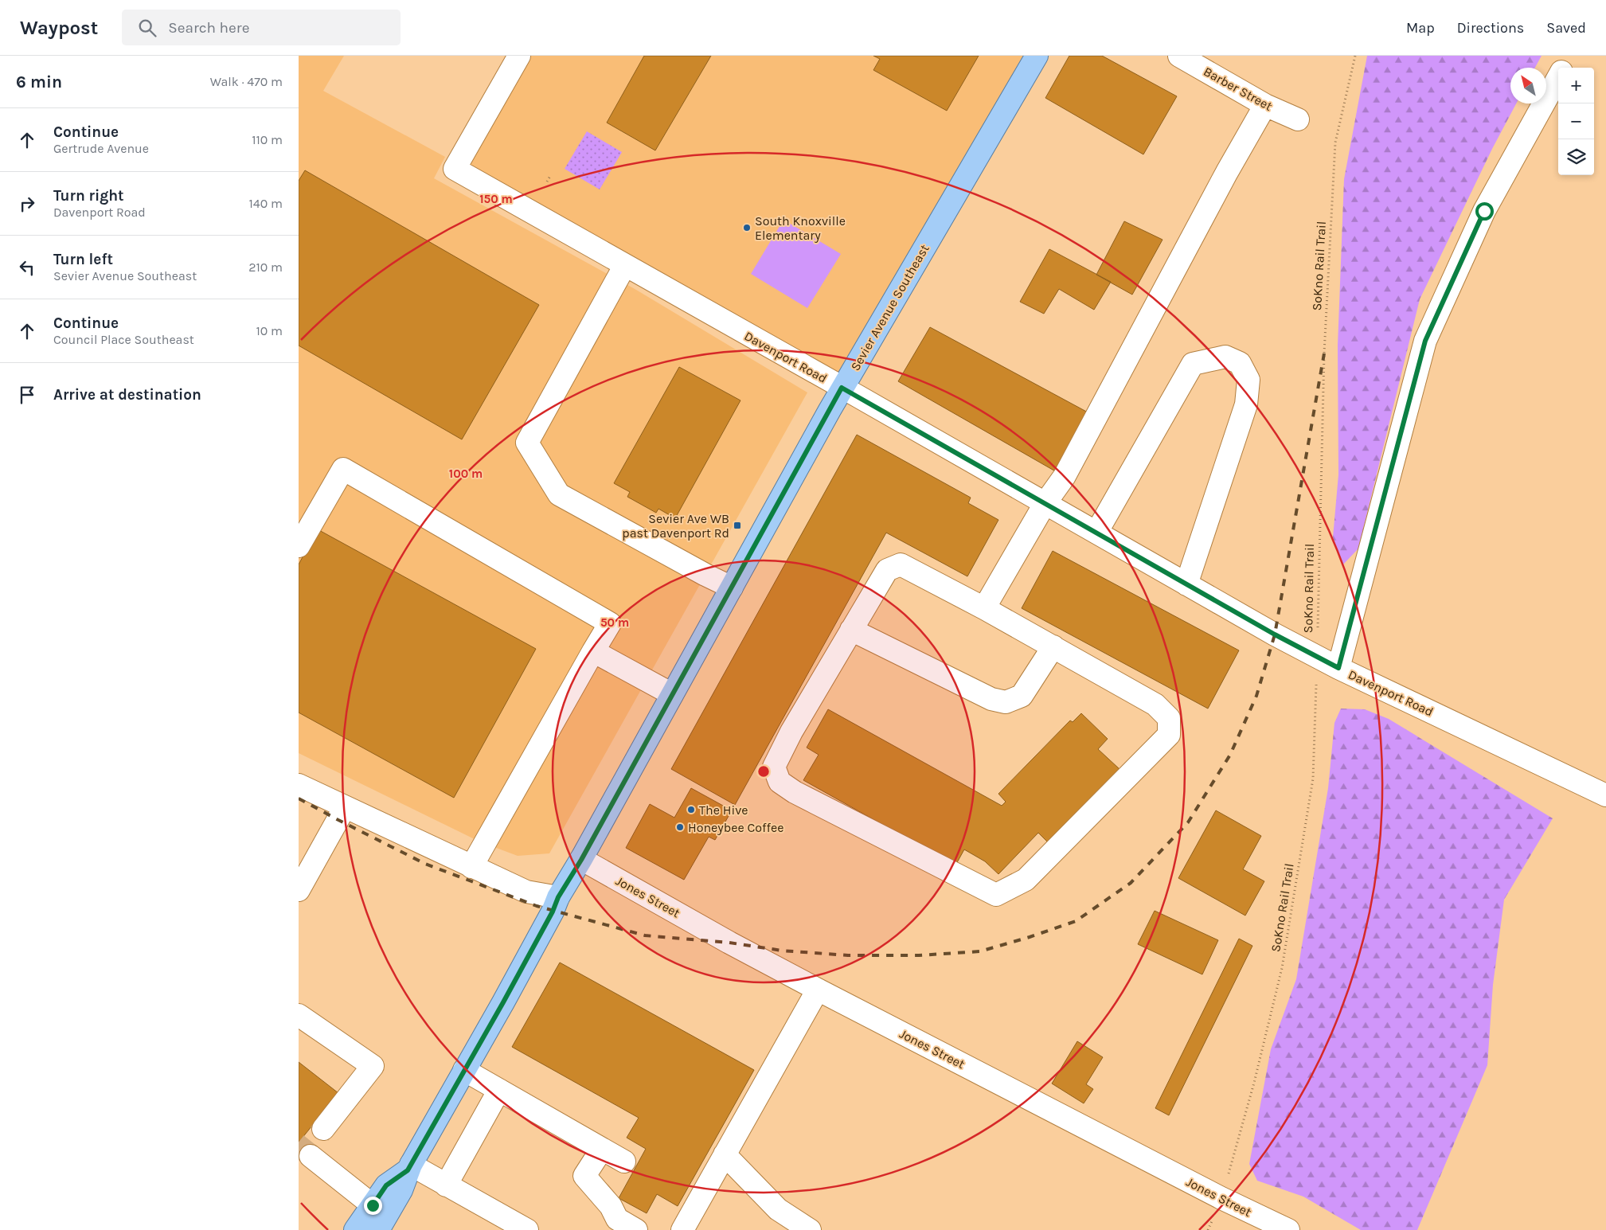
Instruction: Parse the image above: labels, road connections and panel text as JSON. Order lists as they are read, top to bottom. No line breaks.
{"streets":{"main road":["Sevier Avenue Southeast"],"street":["Barber Street","Davenport Road","Jones Street"],"path":["SoKno Rail Trail"]},"crossings":[["SoKno Rail Trail","Davenport Road"],["SoKno Rail Trail","Jones Street"],["Sevier Avenue Southeast","Davenport Road"],["Sevier Avenue Southeast","Jones Street"]],"places":{"other":["South Knoxville Elementary","The Hive","Honeybee Coffee"],"transit":["Sevier Ave WB past Davenport Rd"]},"north":"top left","page":{"header":"Waypost","search":"Search here","nav":["Map","Directions","Saved"],"heading":["6 min","Walk · 470 m"],"map_buttons":["+","−"],"list":[["Continue","Gertrude Avenue","110 m"],["Turn right","Davenport Road","140 m"],["Turn left","Sevier Avenue Southeast","210 m"],["Continue","Council Place Southeast","10 m"],"Arrive at destination"]},"rings":["150 m","100 m","50 m"]}
